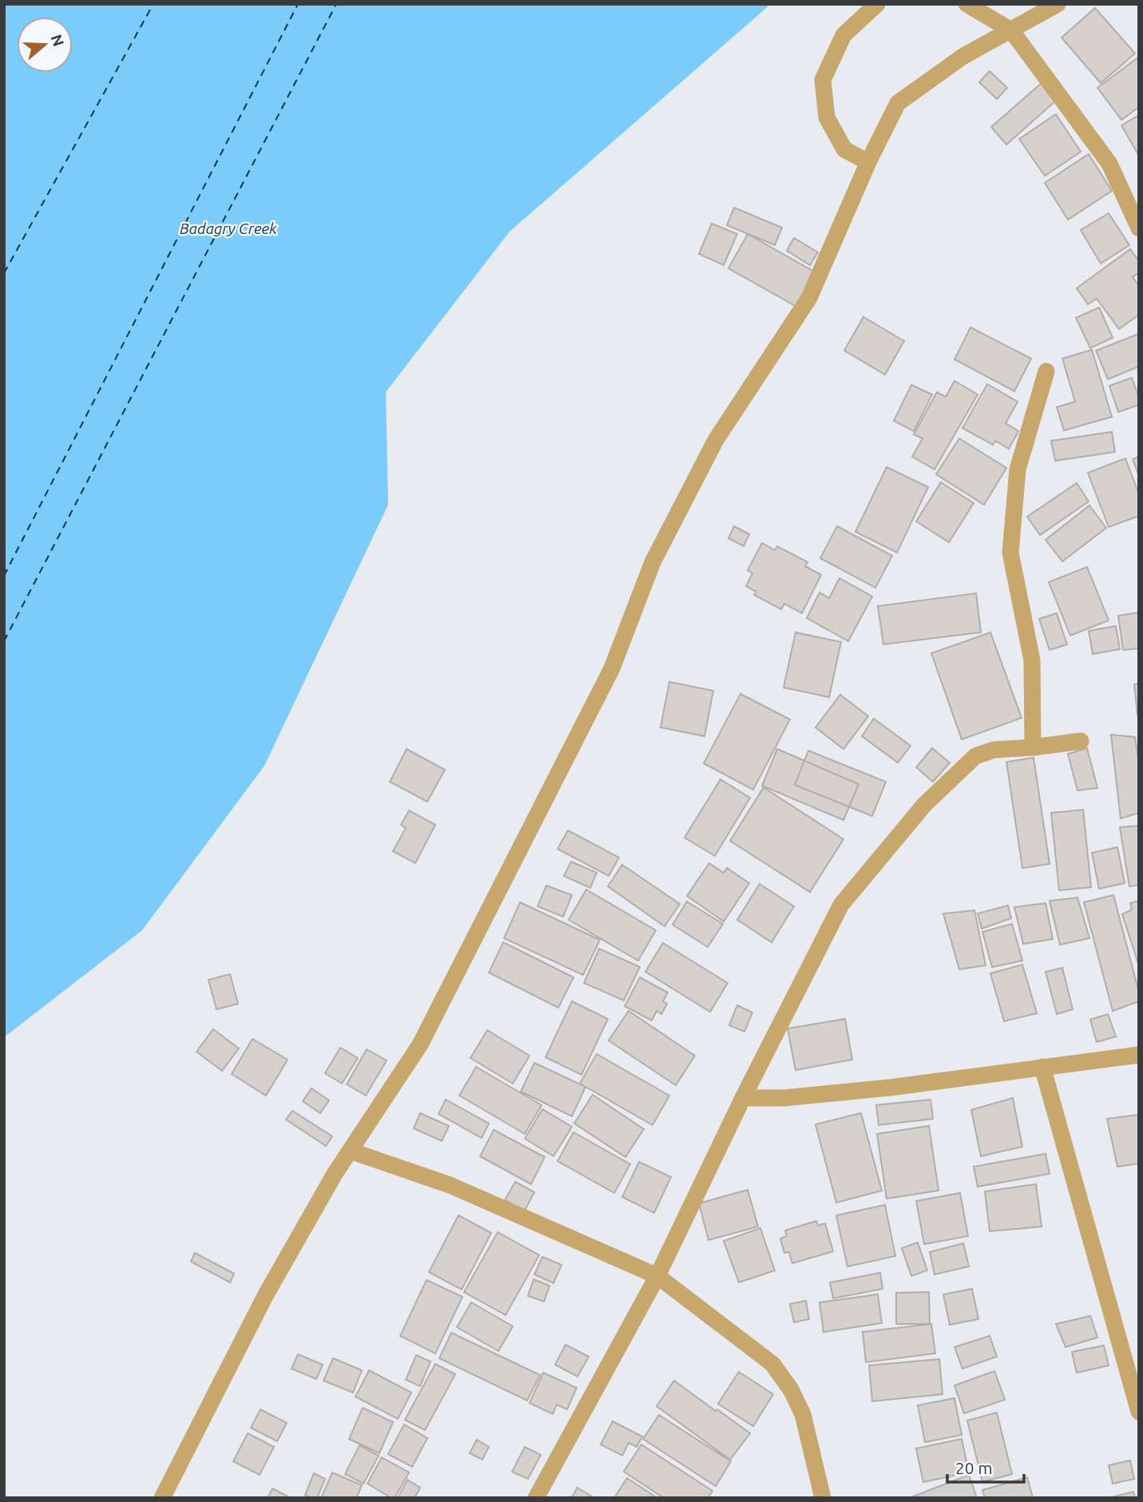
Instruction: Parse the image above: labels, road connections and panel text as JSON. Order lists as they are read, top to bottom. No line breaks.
{"water":["Badagry Creek"],"scale_bar":"20 m","north":"right"}
